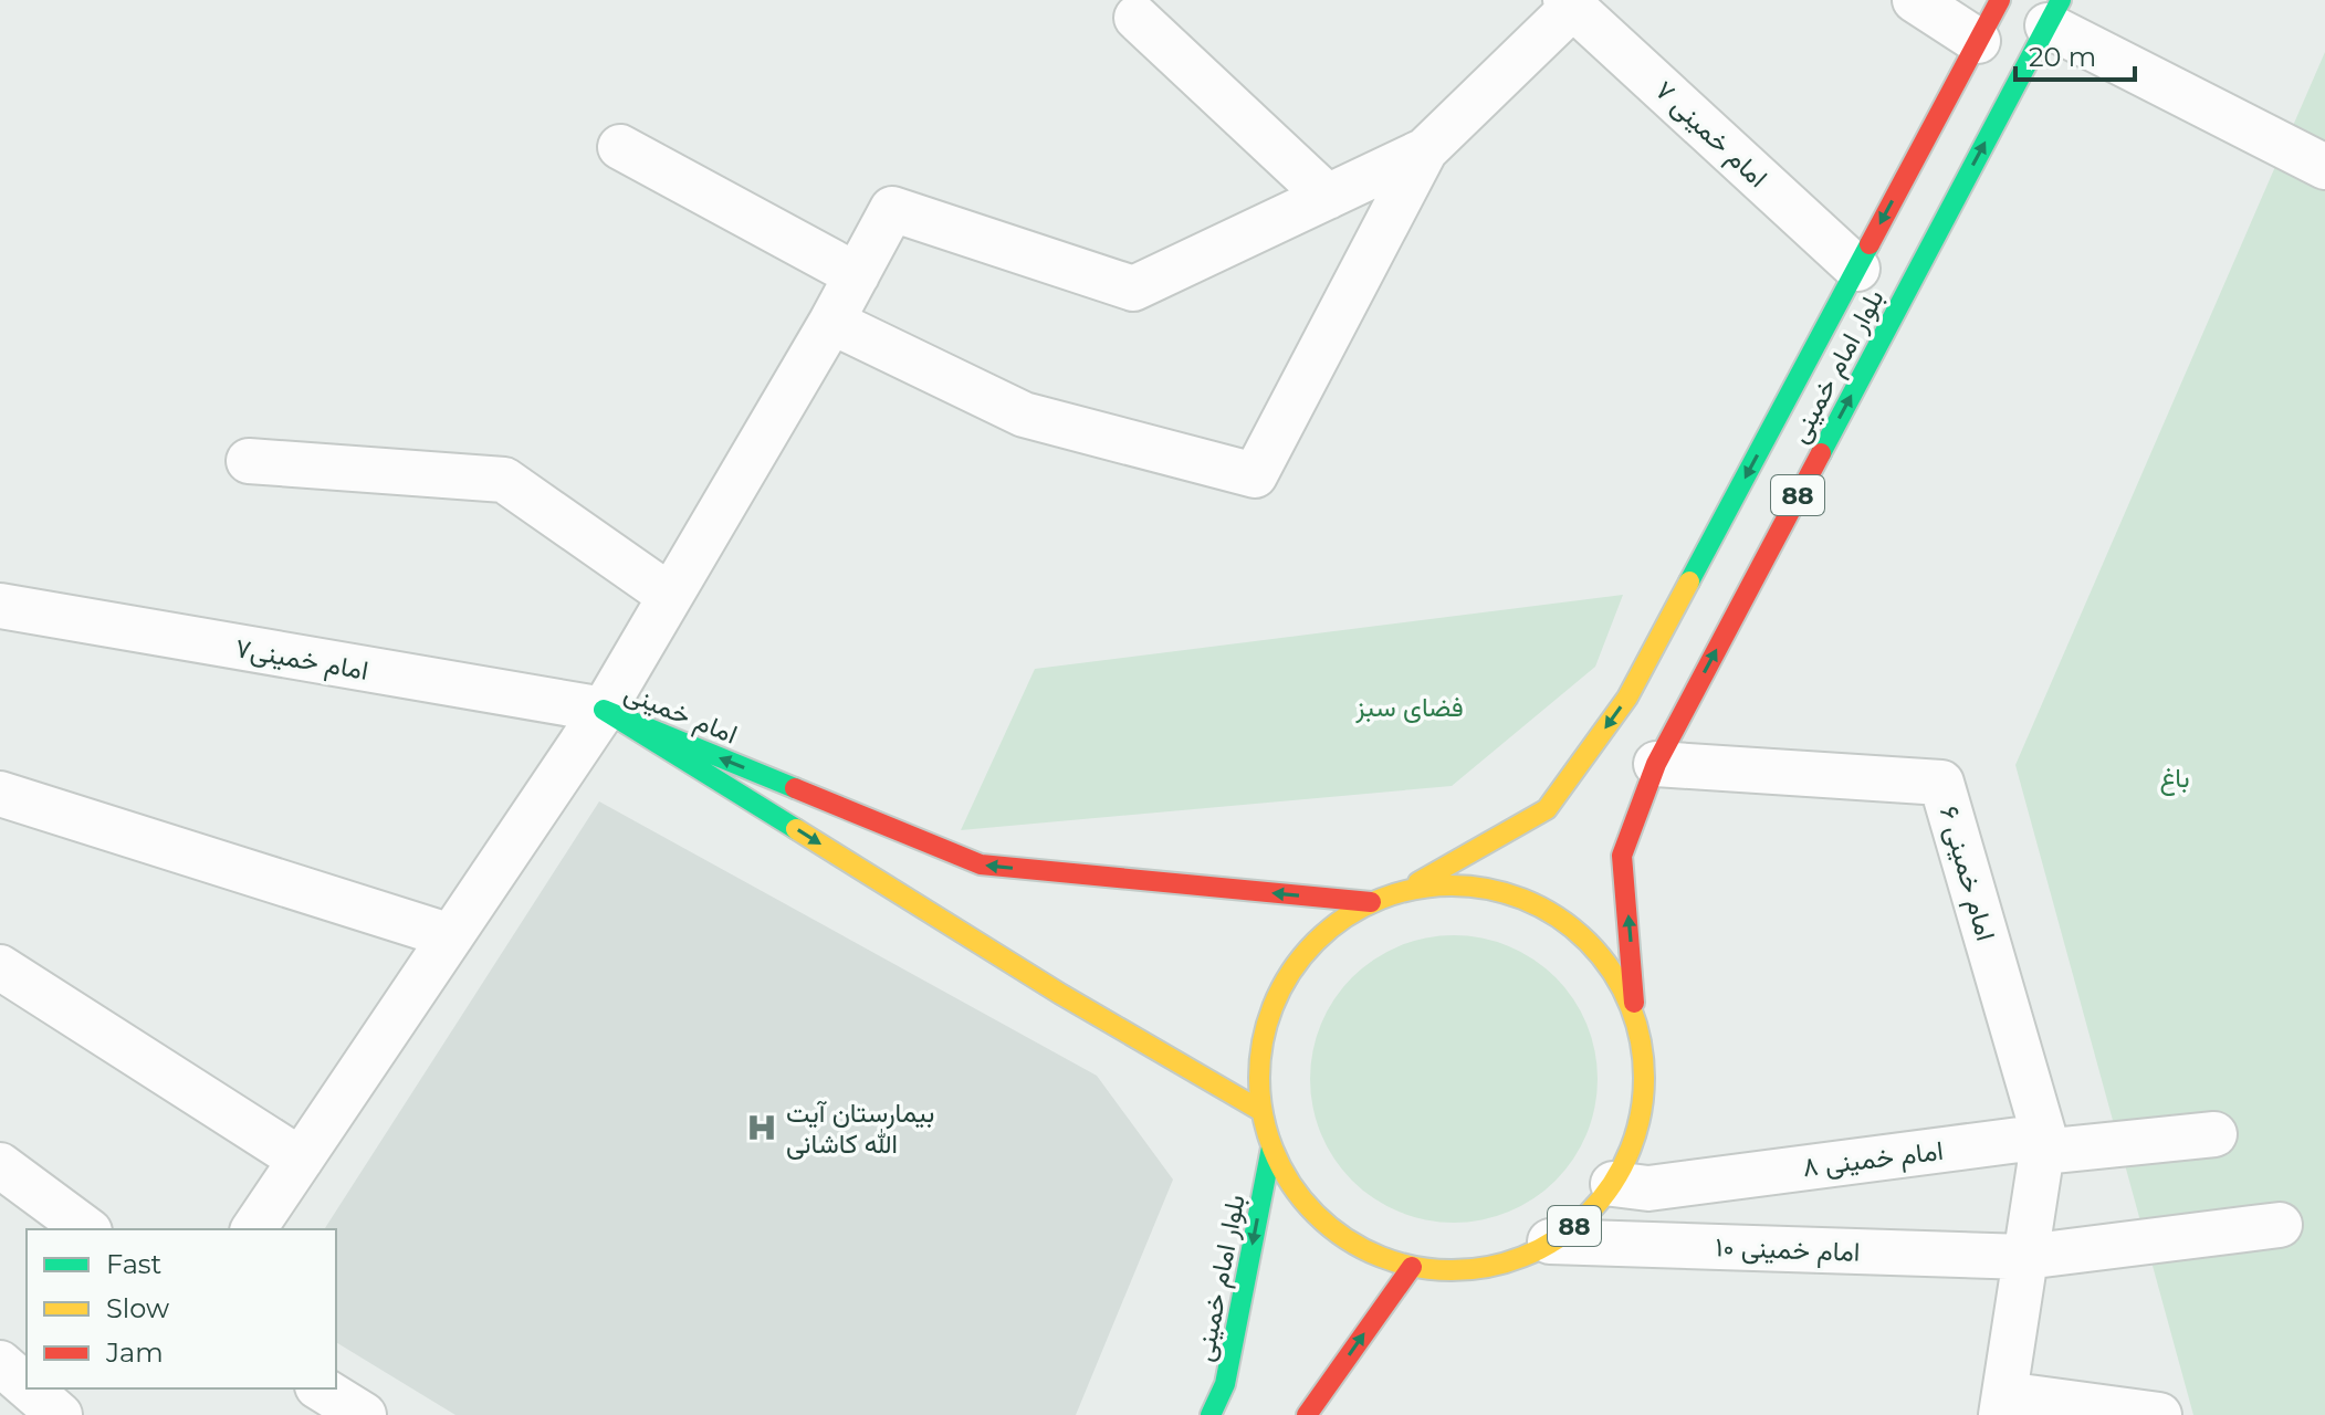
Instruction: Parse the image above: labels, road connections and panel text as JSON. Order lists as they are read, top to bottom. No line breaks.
{"streets":{"main road":["بلوار امام خمینی","88","امام خمینی"],"street":["امام خمینی ۷","امام خمینی۷","امام خمینی ۶","امام خمینی ۸","امام خمینی ۱۰"]},"crossings":[["امام خمینی ۷","بلوار امام خمینی"],["بلوار امام خمینی","88"],["بلوار امام خمینی","امام خمینی ۶"],["88","امام خمینی"],["88","امام خمینی ۸"],["88","امام خمینی ۱۰"],["امام خمینی۷","امام خمینی"],["امام خمینی ۶","امام خمینی ۸"]],"parks":["فضای سبز","باغ"],"places":{"hospital":["بیمارستان آیت الله کاشانی"]},"legend":["Fast","Slow","Jam"],"scale_bar":"20 m"}
